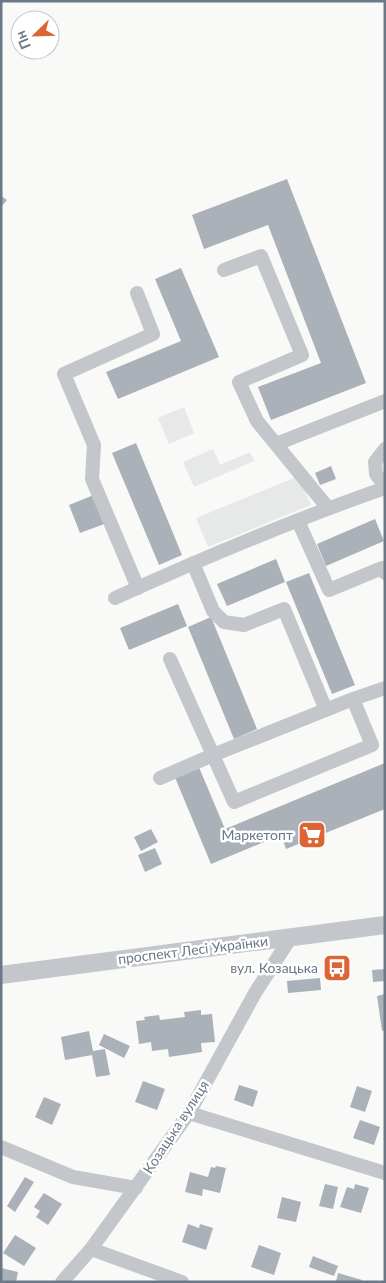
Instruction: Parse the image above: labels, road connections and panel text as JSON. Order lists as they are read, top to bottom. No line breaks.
{"streets":{"street":["проспект Лесі Українки","Козацька вулиця"]},"crossings":[["проспект Лесі Українки","Козацька вулиця"]],"places":{"supermarket":["Маркетопт"],"bus stop":["вул. Козацька"]},"north":"bottom left"}
